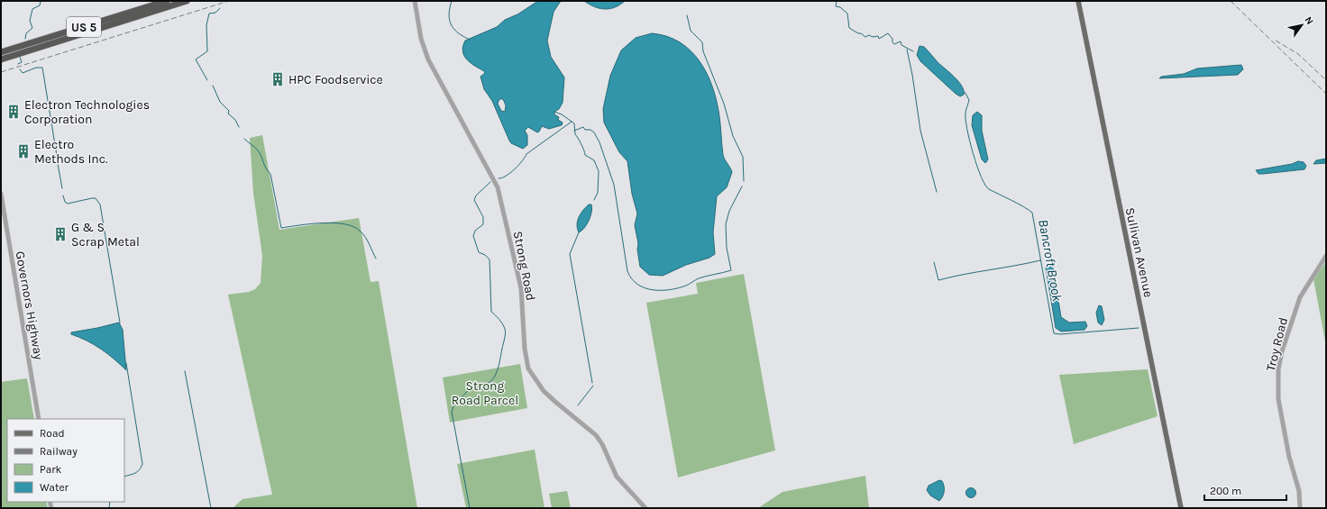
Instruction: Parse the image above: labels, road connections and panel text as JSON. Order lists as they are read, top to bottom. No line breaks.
{"streets":{"highway":["US 5"],"main road":["Sullivan Avenue"],"street":["Strong Road","Governors Highway","Troy Road"]},"water":["Bancroft Brook"],"parks":["Strong Road Parcel"],"places":{"building":["HPC Foodservice","Electron Technologies Corporation","Electro Methods Inc.","G & S Scrap Metal"]},"legend":["Road","Railway","Park","Water"],"scale_bar":"200 m","north":"top right"}
